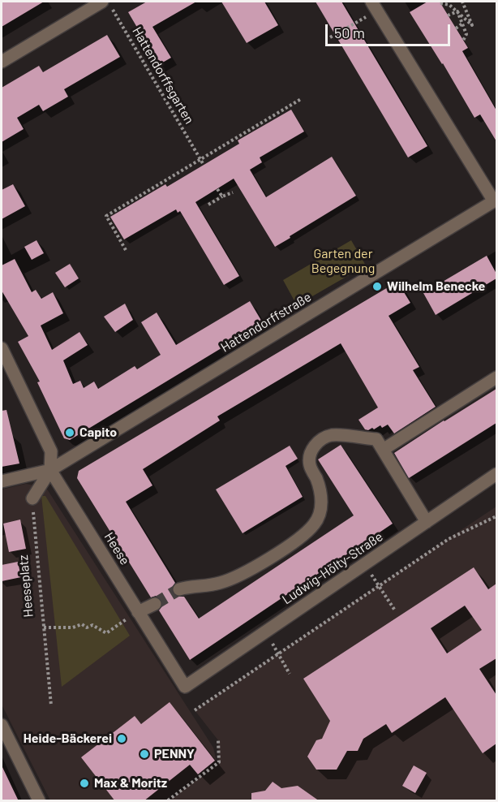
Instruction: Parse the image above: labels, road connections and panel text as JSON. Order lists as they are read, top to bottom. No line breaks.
{"streets":{"street":["Hattendorffstraße","Heese","Ludwig-Hölty-Straße"],"path":["Hattendorffsgarten","Heeseplatz"]},"crossings":[["Hattendorffstraße","Heese"],["Heese","Ludwig-Hölty-Straße"]],"parks":["Garten der Begegnung"],"places":["Wilhelm Benecke","Capito","Heide-Bäckerei","PENNY","Max & Moritz"],"scale_bar":"50 m"}
